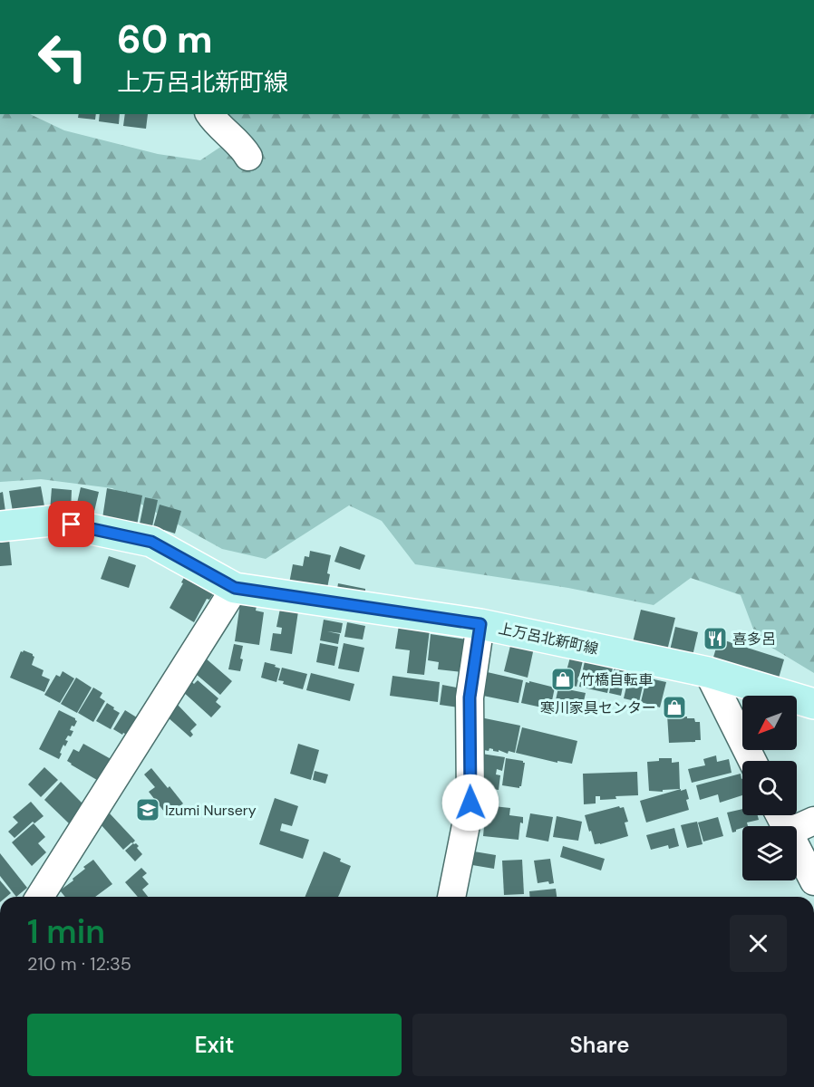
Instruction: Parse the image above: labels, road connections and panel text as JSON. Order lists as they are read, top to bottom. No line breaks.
{"streets":{"main road":["上万呂北新町線"]},"places":{"restaurant":["喜多呂"],"shop":["竹橋自転車","寒川家具センター"],"school or university":["Izumi Nursery"]},"north":"bottom left","page":{"turn":["60 m","上万呂北新町線"],"heading":["1 min","210 m · 12:35"],"buttons":["Exit","Share"]}}
